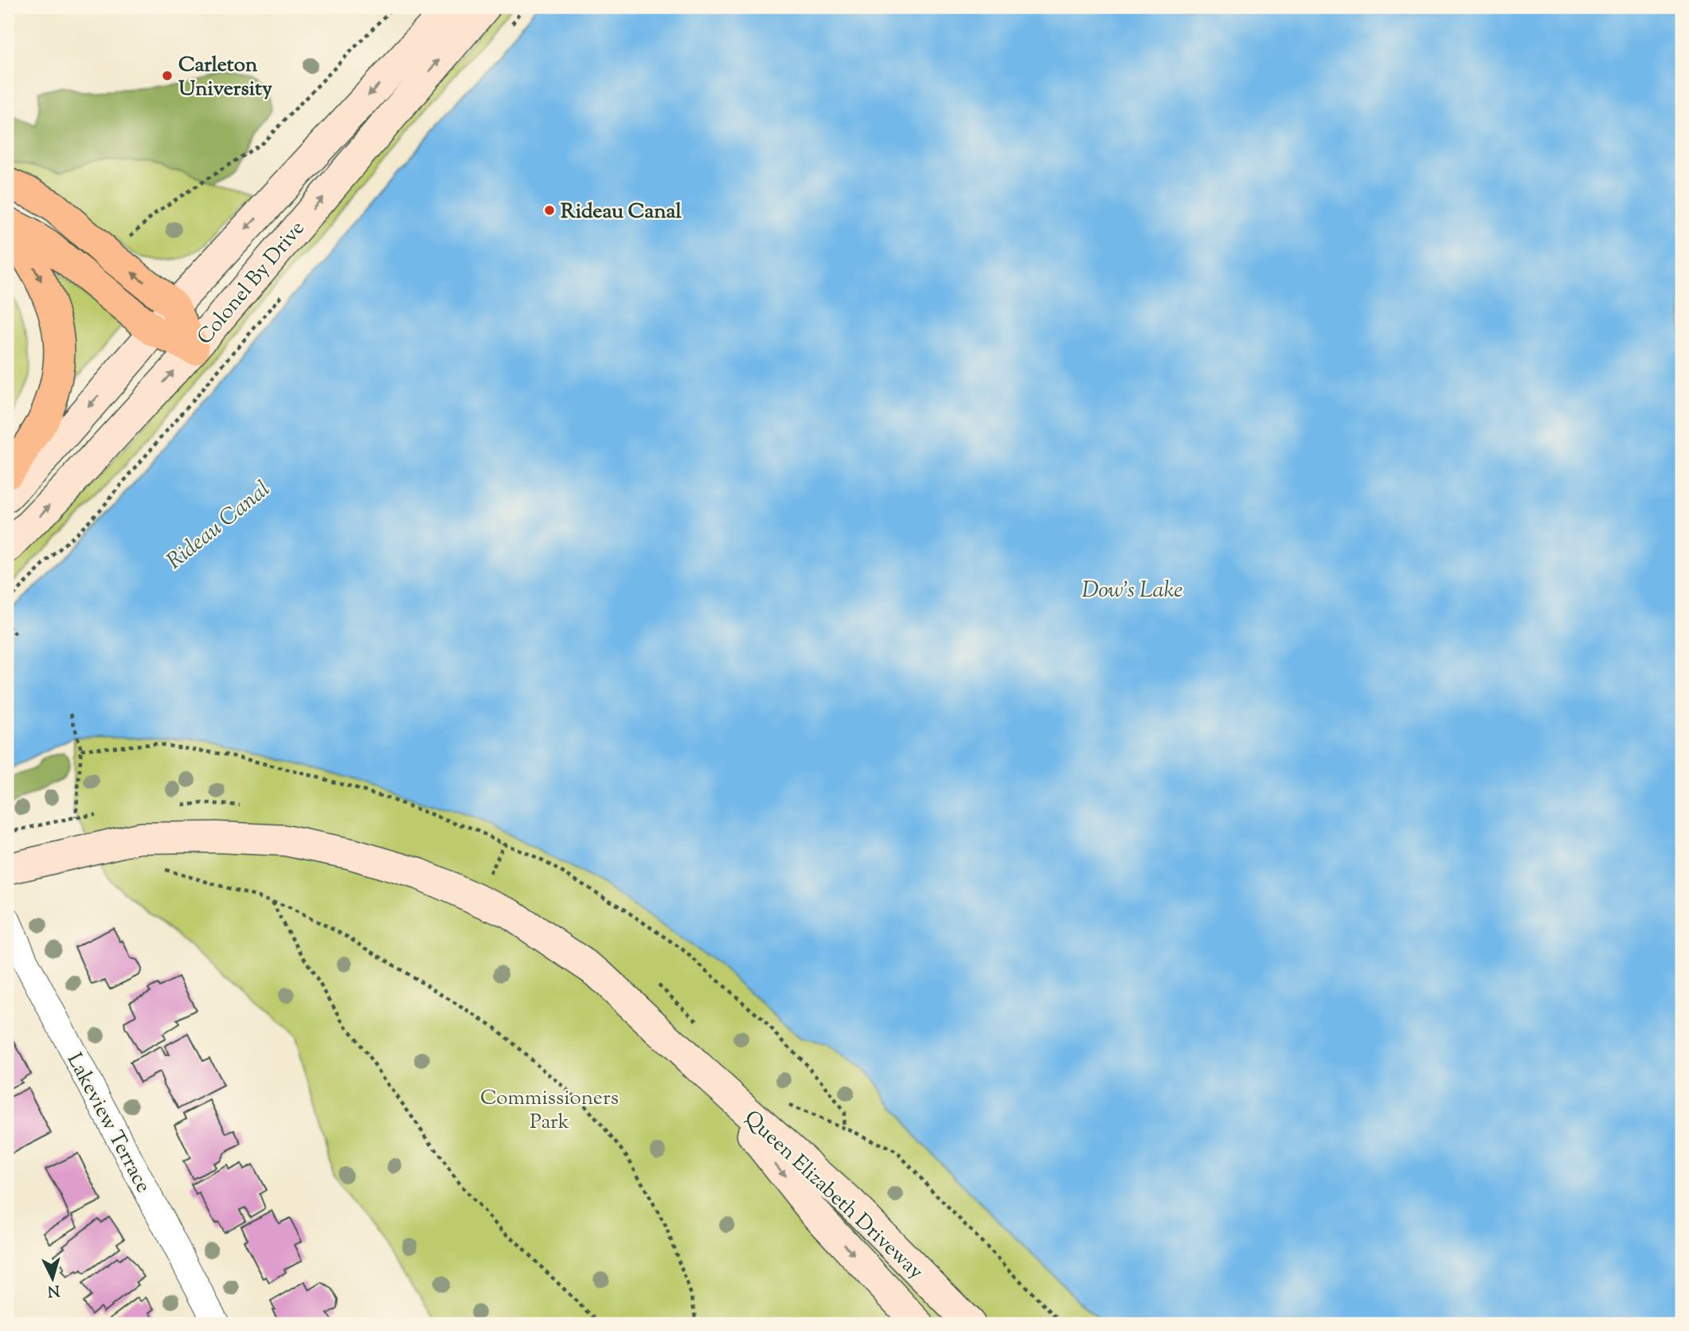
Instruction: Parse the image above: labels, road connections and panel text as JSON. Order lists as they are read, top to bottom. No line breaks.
{"streets":{"main road":["Colonel By Drive","Queen Elizabeth Driveway"],"street":["Lakeview Terrace"]},"water":["Rideau Canal","Dow's Lake"],"parks":["Commissioners Park"],"places":["Carleton University","Rideau Canal"],"north":"bottom"}
